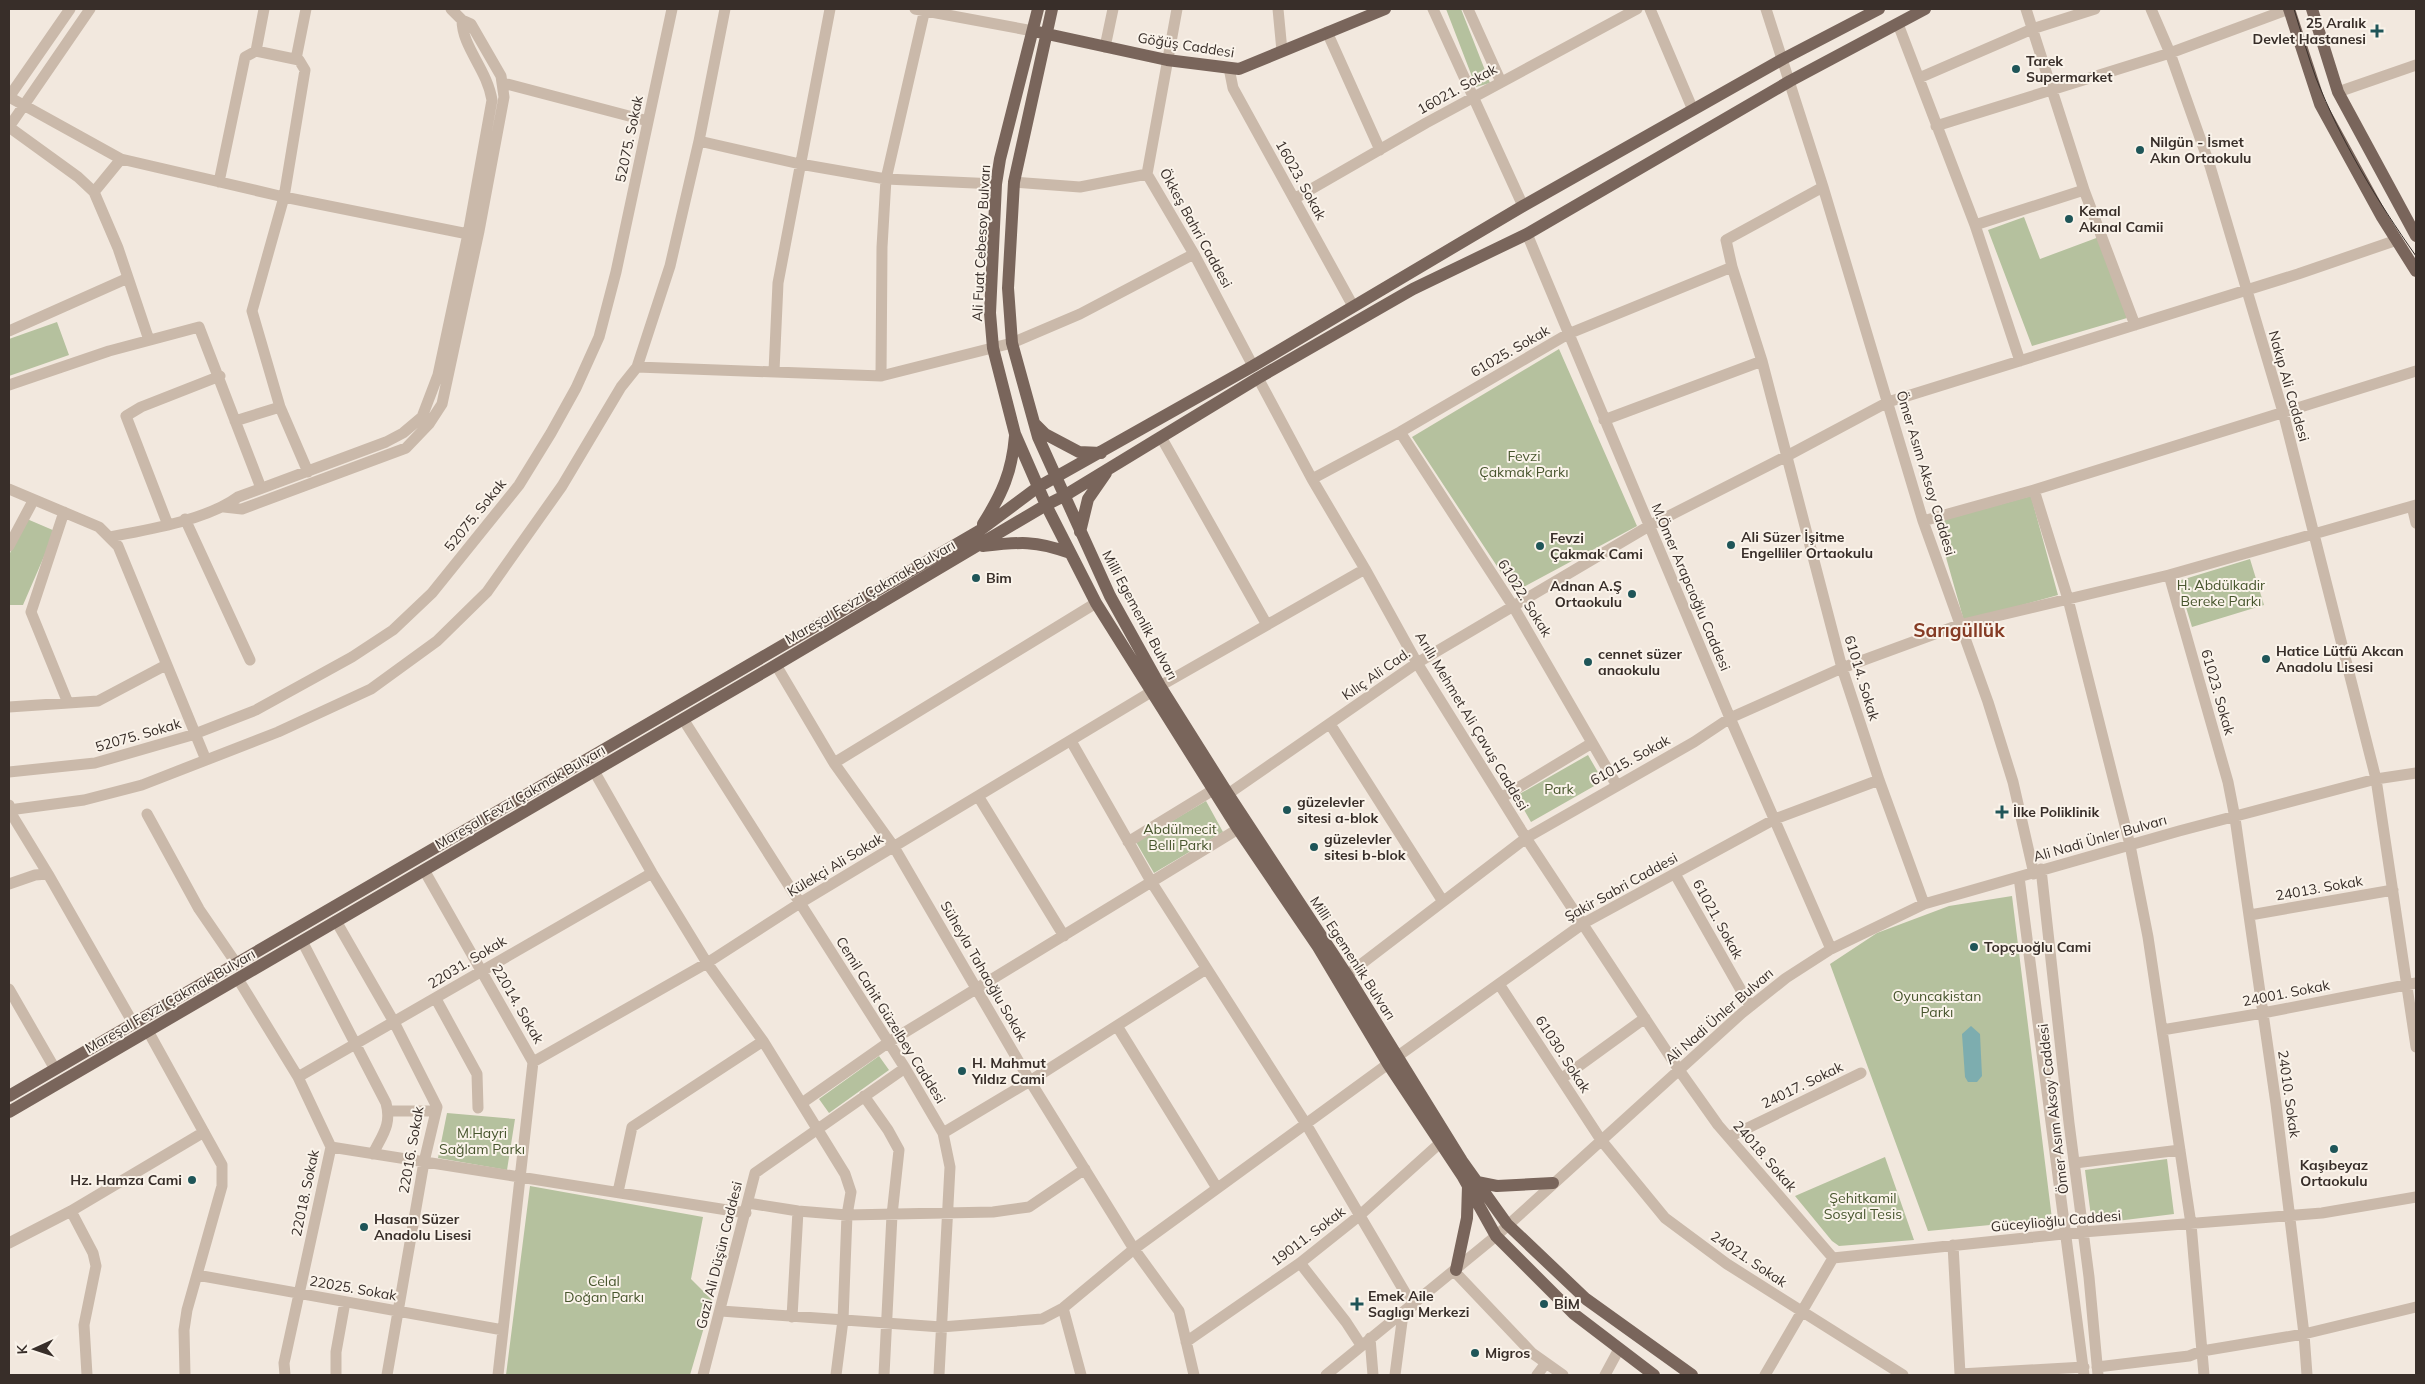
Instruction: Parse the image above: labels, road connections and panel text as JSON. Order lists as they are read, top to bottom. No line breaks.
{"streets":{"main road":["Göğüş Caddesi","Ali Fuat Cebesoy Bulvarı","Mareşal Fevzi Çakmak Bulvarı","Milli Egemenlik Bulvarı"],"street":["16021. Sokak","52075. Sokak","16023. Sokak","Ökkeş Bahri Caddesi","61025. Sokak","Nakıp Ali Caddesi","Ömer Asım Aksoy Caddesi","M.Ömer Arapcıoğlu Caddesi","61022. Sokak","Kılıç Ali Cad.","61014. Sokak","61023. Sokak","Arıllı Mehmet Ali Çavuş Caddesi","61015. Sokak","Ali Nadi Ünler Bulvarı","Külekçi Ali Sokak","Şakir Sabri Caddesi","24013. Sokak","61021. Sokak","22031. Sokak","Süheyla Tahaoğlu Sokak","24001. Sokak","22014. Sokak","Cemil Cahit Güzelbey Caddesi","61030. Sokak","24017. Sokak","24010. Sokak","22016. Sokak","24018. Sokak","22018. Sokak","Güceylioğlu Caddesi","19011. Sokak","Gazi Ali Düşün Caddesi","24021. Sokak","22025. Sokak"]},"crossings":[["Göğüş Caddesi","16023. Sokak"],["Göğüş Caddesi","Ökkeş Bahri Caddesi"],["Göğüş Caddesi","Ali Fuat Cebesoy Bulvarı"],["Göğüş Caddesi","Milli Egemenlik Bulvarı"],["16021. Sokak","16023. Sokak"],["Ökkeş Bahri Caddesi","Mareşal Fevzi Çakmak Bulvarı"],["Ökkeş Bahri Caddesi","Arıllı Mehmet Ali Çavuş Caddesi"],["Ali Fuat Cebesoy Bulvarı","Mareşal Fevzi Çakmak Bulvarı"],["Ali Fuat Cebesoy Bulvarı","Milli Egemenlik Bulvarı"],["61025. Sokak","M.Ömer Arapcıoğlu Caddesi"],["61025. Sokak","61022. Sokak"],["61025. Sokak","61014. Sokak"],["61025. Sokak","Arıllı Mehmet Ali Çavuş Caddesi"],["Nakıp Ali Caddesi","Kılıç Ali Cad."],["Nakıp Ali Caddesi","61015. Sokak"],["Nakıp Ali Caddesi","Ali Nadi Ünler Bulvarı"],["Nakıp Ali Caddesi","24013. Sokak"],["Nakıp Ali Caddesi","24001. Sokak"],["Ömer Asım Aksoy Caddesi","Kılıç Ali Cad."],["Ömer Asım Aksoy Caddesi","61014. Sokak"],["Ömer Asım Aksoy Caddesi","61015. Sokak"],["Ömer Asım Aksoy Caddesi","Ali Nadi Ünler Bulvarı"],["Ömer Asım Aksoy Caddesi","Güceylioğlu Caddesi"],["M.Ömer Arapcıoğlu Caddesi","Kılıç Ali Cad."],["M.Ömer Arapcıoğlu Caddesi","61015. Sokak"],["M.Ömer Arapcıoğlu Caddesi","Ali Nadi Ünler Bulvarı"],["M.Ömer Arapcıoğlu Caddesi","Şakir Sabri Caddesi"],["Mareşal Fevzi Çakmak Bulvarı","Milli Egemenlik Bulvarı"],["Mareşal Fevzi Çakmak Bulvarı","Arıllı Mehmet Ali Çavuş Caddesi"],["Mareşal Fevzi Çakmak Bulvarı","Süheyla Tahaoğlu Sokak"],["Mareşal Fevzi Çakmak Bulvarı","22014. Sokak"],["Mareşal Fevzi Çakmak Bulvarı","Cemil Cahit Güzelbey Caddesi"],["Mareşal Fevzi Çakmak Bulvarı","22016. Sokak"],["Mareşal Fevzi Çakmak Bulvarı","22018. Sokak"],["61022. Sokak","Kılıç Ali Cad."],["61022. Sokak","61015. Sokak"],["Milli Egemenlik Bulvarı","Kılıç Ali Cad."],["Milli Egemenlik Bulvarı","61015. Sokak"],["Milli Egemenlik Bulvarı","Ali Nadi Ünler Bulvarı"],["Milli Egemenlik Bulvarı","Külekçi Ali Sokak"],["Milli Egemenlik Bulvarı","Şakir Sabri Caddesi"],["Milli Egemenlik Bulvarı","19011. Sokak"],["Kılıç Ali Cad.","61014. Sokak"],["Kılıç Ali Cad.","Arıllı Mehmet Ali Çavuş Caddesi"],["61014. Sokak","61015. Sokak"],["61014. Sokak","Ali Nadi Ünler Bulvarı"],["61014. Sokak","Şakir Sabri Caddesi"],["61023. Sokak","61015. Sokak"],["61023. Sokak","Ali Nadi Ünler Bulvarı"],["61023. Sokak","24010. Sokak"],["Arıllı Mehmet Ali Çavuş Caddesi","61015. Sokak"],["Arıllı Mehmet Ali Çavuş Caddesi","Ali Nadi Ünler Bulvarı"],["Arıllı Mehmet Ali Çavuş Caddesi","Külekçi Ali Sokak"],["Arıllı Mehmet Ali Çavuş Caddesi","Şakir Sabri Caddesi"],["Arıllı Mehmet Ali Çavuş Caddesi","24018. Sokak"],["Ali Nadi Ünler Bulvarı","61021. Sokak"],["Ali Nadi Ünler Bulvarı","61030. Sokak"],["Ali Nadi Ünler Bulvarı","24010. Sokak"],["Ali Nadi Ünler Bulvarı","24018. Sokak"],["Ali Nadi Ünler Bulvarı","24021. Sokak"],["Külekçi Ali Sokak","Süheyla Tahaoğlu Sokak"],["Külekçi Ali Sokak","22014. Sokak"],["Külekçi Ali Sokak","Cemil Cahit Güzelbey Caddesi"],["Şakir Sabri Caddesi","61021. Sokak"],["Şakir Sabri Caddesi","Süheyla Tahaoğlu Sokak"],["Şakir Sabri Caddesi","Cemil Cahit Güzelbey Caddesi"],["Şakir Sabri Caddesi","61030. Sokak"],["Şakir Sabri Caddesi","Gazi Ali Düşün Caddesi"],["24013. Sokak","24010. Sokak"],["22031. Sokak","22014. Sokak"],["22031. Sokak","22016. Sokak"],["22031. Sokak","22018. Sokak"],["Süheyla Tahaoğlu Sokak","19011. Sokak"],["24001. Sokak","24010. Sokak"],["22014. Sokak","22025. Sokak"],["Cemil Cahit Güzelbey Caddesi","Gazi Ali Düşün Caddesi"],["61030. Sokak","24021. Sokak"],["24017. Sokak","24018. Sokak"],["24010. Sokak","Güceylioğlu Caddesi"],["22016. Sokak","22025. Sokak"],["24018. Sokak","Güceylioğlu Caddesi"],["22018. Sokak","22025. Sokak"]],"districts":["Sarıgüllük"],"parks":["Fevzi Çakmak Parkı","H. Abdülkadir Bereke Parkı","Park","Abdülmecit Belli Parkı","Oyuncakistan Parkı","M.Hayri Sağlam Parkı","Şehitkamil Sosyal Tesis","Celal Doğan Parkı"],"places":{"health":["25 Aralık Devlet Hastanesi","İlke Poliklinik","Emek Aile Saglıgı Merkezi"],"other":["Tarek Supermarket","Nilgün - İsmet Akın Ortaokulu","Kemal Akınal Camii","Ali Süzer İşitme Engelliler Ortaokulu","Fevzi Çakmak Cami","Bim","Adnan A.Ş Ortaokulu","Hatice Lütfü Akcan Anadolu Lisesi","cennet süzer anaokulu","güzelevler sitesi a-blok","güzelevler sitesi b-blok","Topçuoğlu Cami","H. Mahmut Yıldız Cami","Kaşıbeyaz Ortaokulu","Hz. Hamza Cami","Hasan Süzer Anadolu Lisesi","BİM","Migros"]},"north":"left"}
